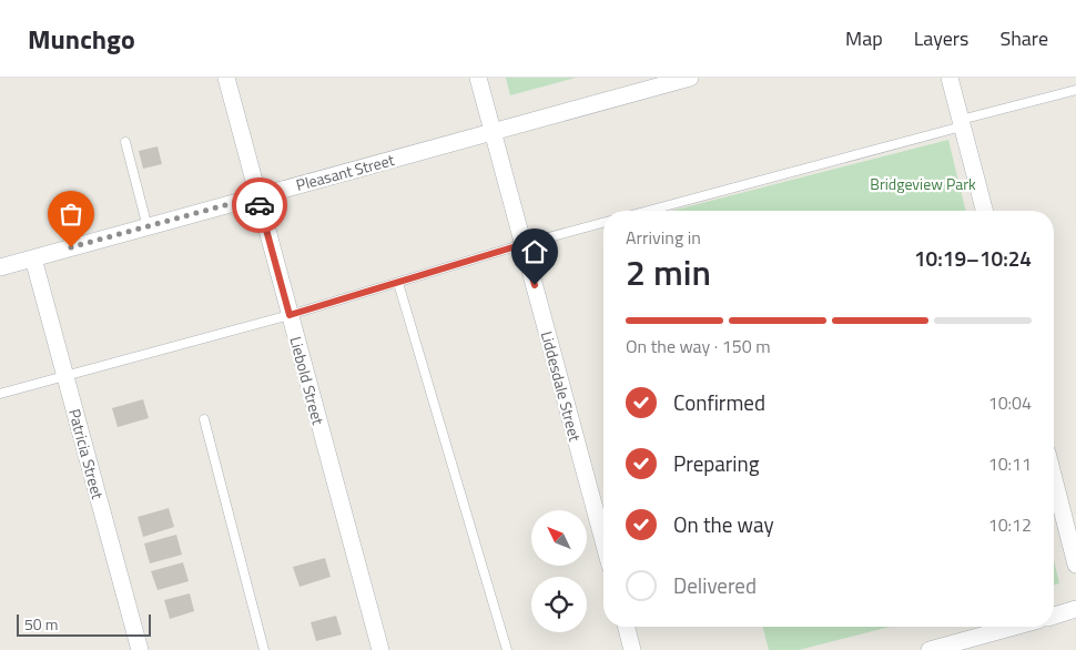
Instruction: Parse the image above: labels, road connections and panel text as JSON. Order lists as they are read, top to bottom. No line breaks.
{"streets":{"street":["Pleasant Street","Liebold Street","Liddesdale Street","Patricia Street"]},"crossings":[["Pleasant Street","Liebold Street"],["Pleasant Street","Liddesdale Street"],["Pleasant Street","Patricia Street"]],"parks":["Bridgeview Park"],"scale_bar":"50 m","north":"top left","page":{"header":"Munchgo","nav":["Map","Layers","Share"],"heading":["2 min","Arriving in","10:19–10:24"],"bar":"On the way · 150 m","list":[["Confirmed","10:04"],["Preparing","10:11"],["On the way","10:12"],"Delivered"],"scale":"50 m"}}
